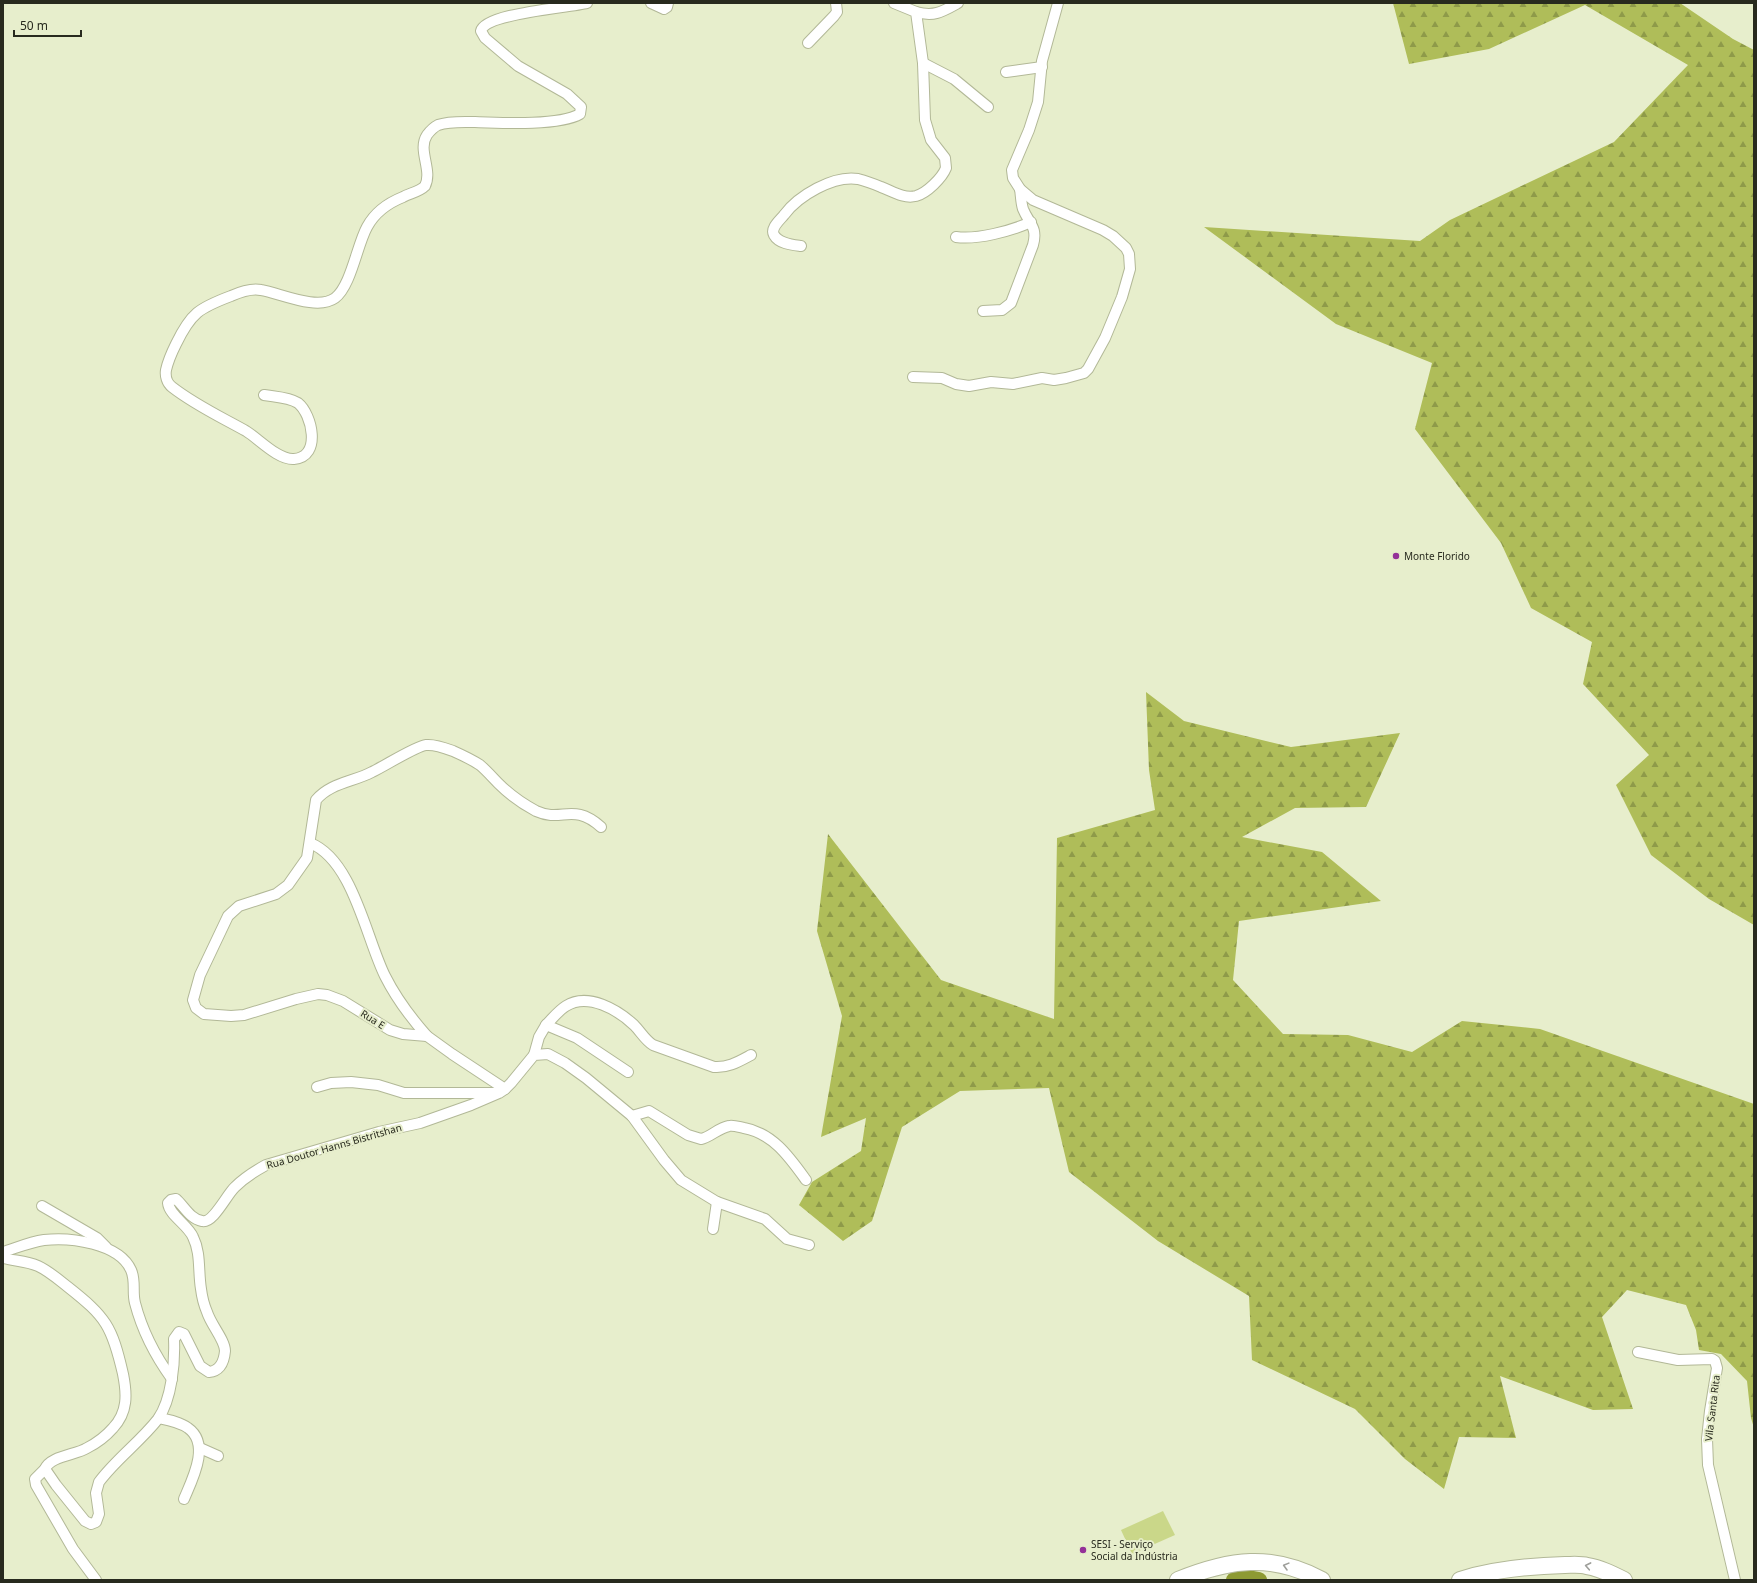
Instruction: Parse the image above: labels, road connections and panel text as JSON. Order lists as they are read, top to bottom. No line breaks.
{"streets":{"street":["Rua E","Rua Doutor Hanns Bistritshan","Vila Santa Rita"]},"places":["Monte Florido","SESI - Serviço Social da Indústria"],"scale_bar":"50 m"}
